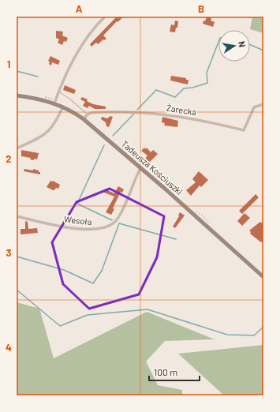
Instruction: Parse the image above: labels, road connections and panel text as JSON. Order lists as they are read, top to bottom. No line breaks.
{"streets":{"main road":["Tadeusza Kościuszki"],"street":["Żarecka","Wesoła"]},"crossings":[["Tadeusza Kościuszki","Wesoła"]],"scale_bar":"100 m","north":"right","grid":{"columns":["A","B"],"rows":["1","2","3","4"]}}
